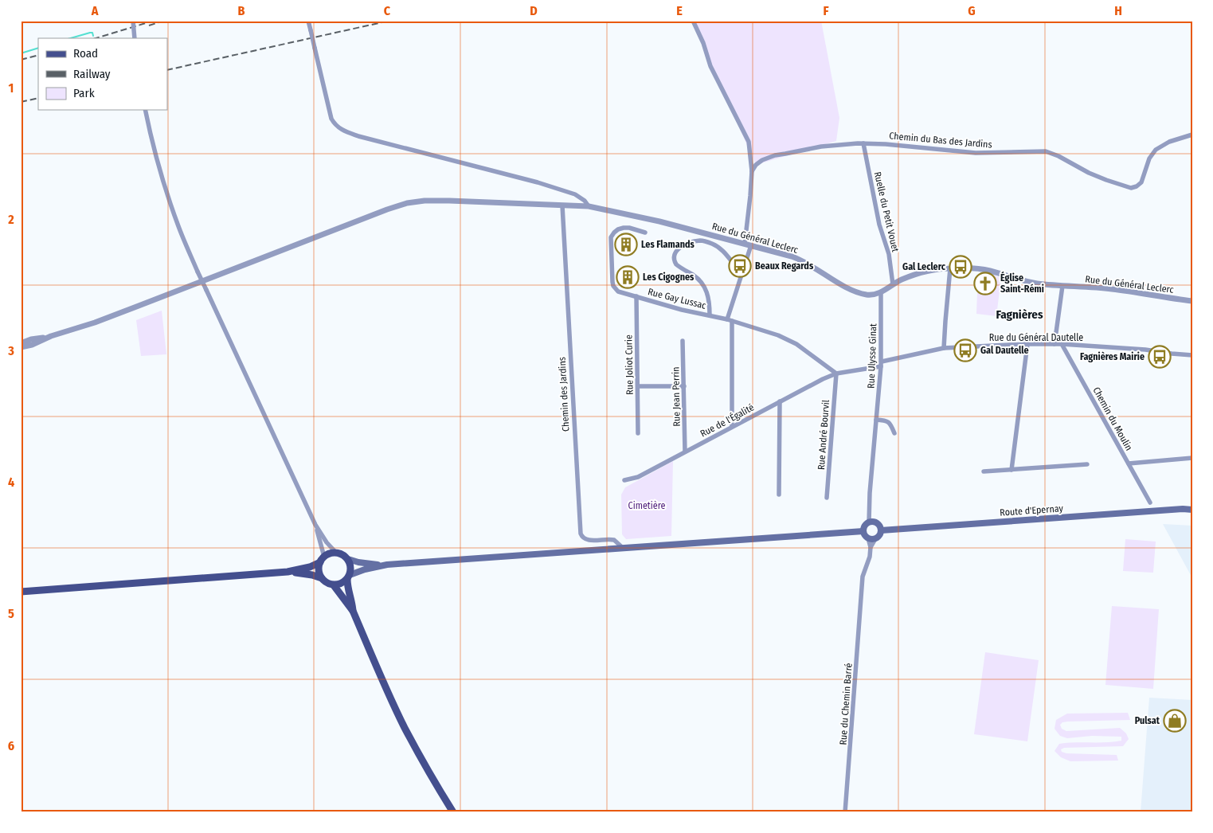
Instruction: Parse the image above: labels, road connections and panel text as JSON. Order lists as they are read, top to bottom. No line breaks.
{"streets":{"main road":["Route d'Epernay"],"street":["Chemin du Bas des Jardins","Ruelle du Petit Vouet","Rue du Général Leclerc","Rue Gay Lussac","Rue du Général Dautelle","Rue Ulysse Ginat","Rue Joliot Curie","Chemin des Jardins","Rue Jean Perrin","Chemin du Moulin","Rue de l'Égalité","Rue André Bourvil","Rue du Chemin Barré"]},"crossings":[["Chemin du Bas des Jardins","Ruelle du Petit Vouet"],["Ruelle du Petit Vouet","Rue du Général Leclerc"],["Rue du Général Leclerc","Rue Ulysse Ginat"],["Rue du Général Leclerc","Chemin des Jardins"],["Rue Gay Lussac","Rue Joliot Curie"],["Rue du Général Dautelle","Rue Ulysse Ginat"],["Rue du Général Dautelle","Chemin du Moulin"],["Rue du Général Dautelle","Rue de l'Égalité"],["Rue du Général Dautelle","Rue André Bourvil"],["Rue Ulysse Ginat","Route d'Epernay"],["Rue Jean Perrin","Rue de l'Égalité"],["Rue de l'Égalité","Rue André Bourvil"]],"districts":["Fagnières"],"parks":["Cimetière"],"places":{"building":["Les Flamands","Les Cigognes"],"bus stop":["Beaux Regards","Gal Leclerc","Gal Dautelle","Fagnières Mairie"],"church":["Église Saint-Rémi"],"shop":["Pulsat"]},"legend":["Road","Railway","Park"],"grid":{"columns":["A","B","C","D","E","F","G","H"],"rows":["1","2","3","4","5","6"]}}
